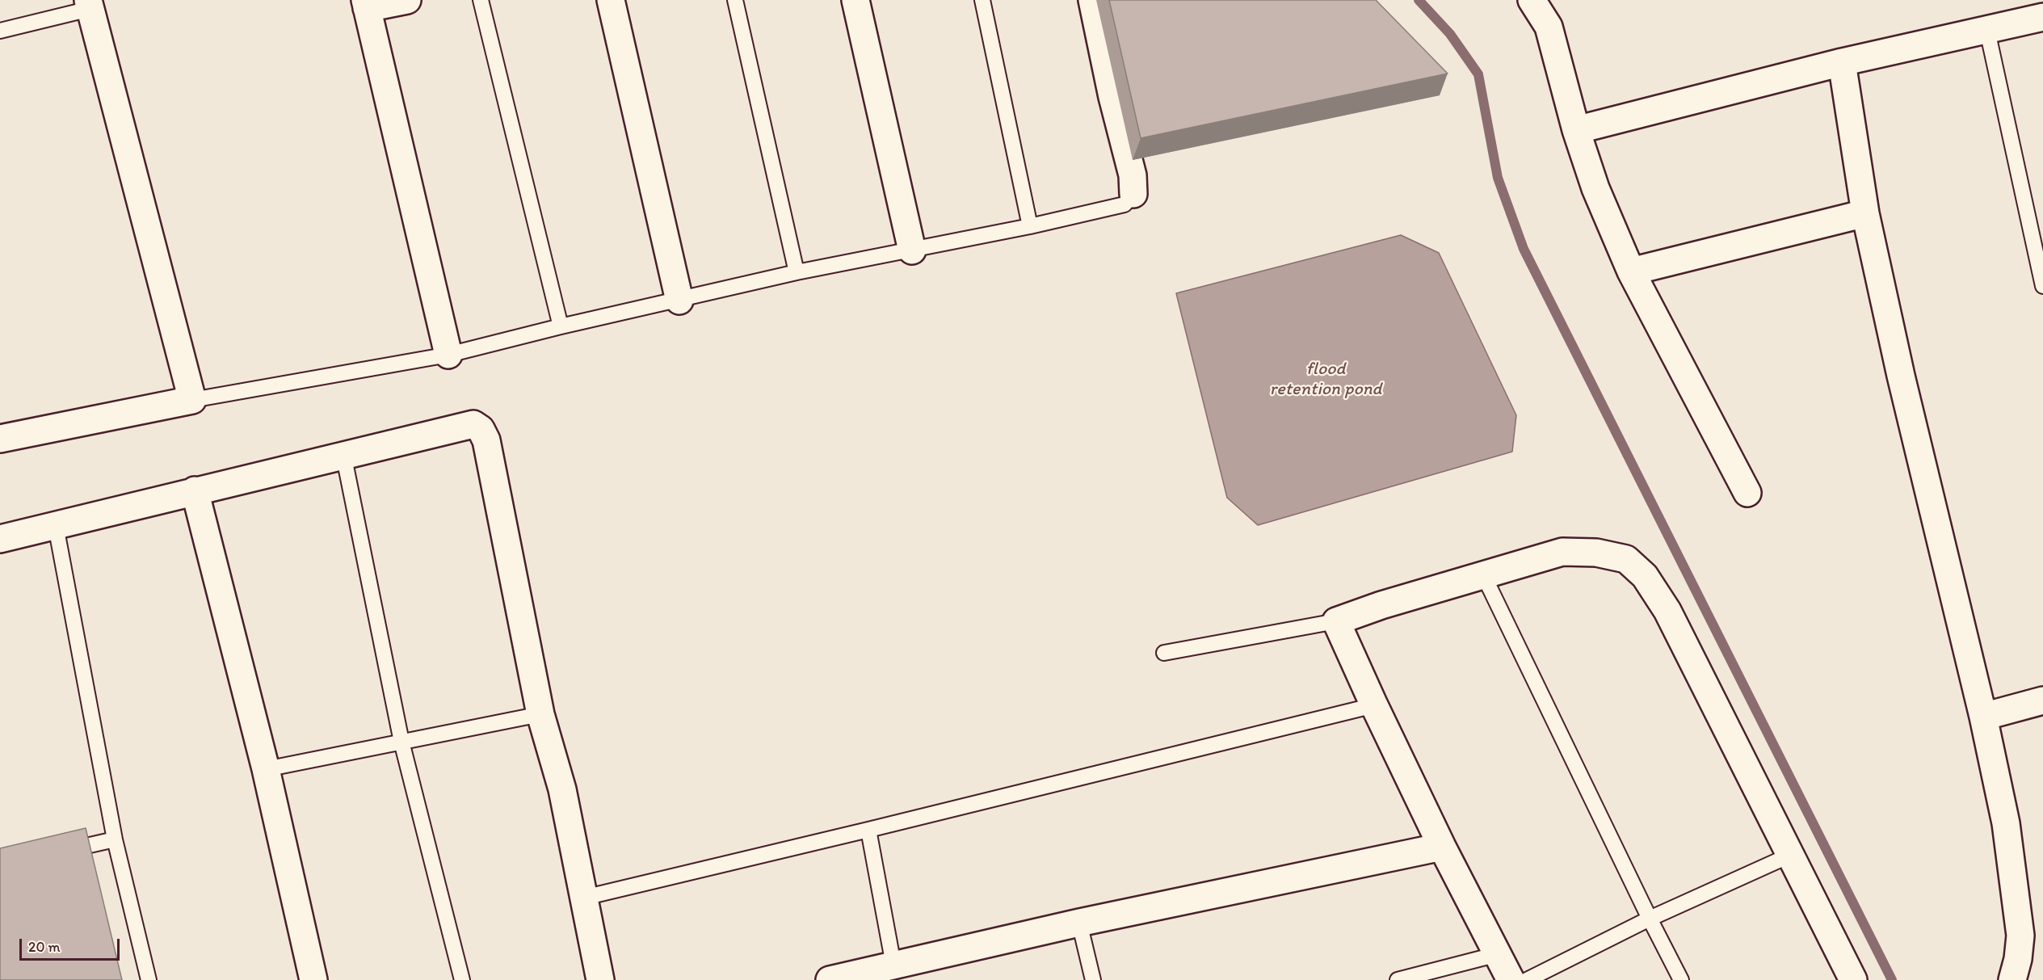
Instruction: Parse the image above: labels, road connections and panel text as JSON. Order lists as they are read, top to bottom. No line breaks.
{"water":["flood retention pond"],"scale_bar":"20 m"}
